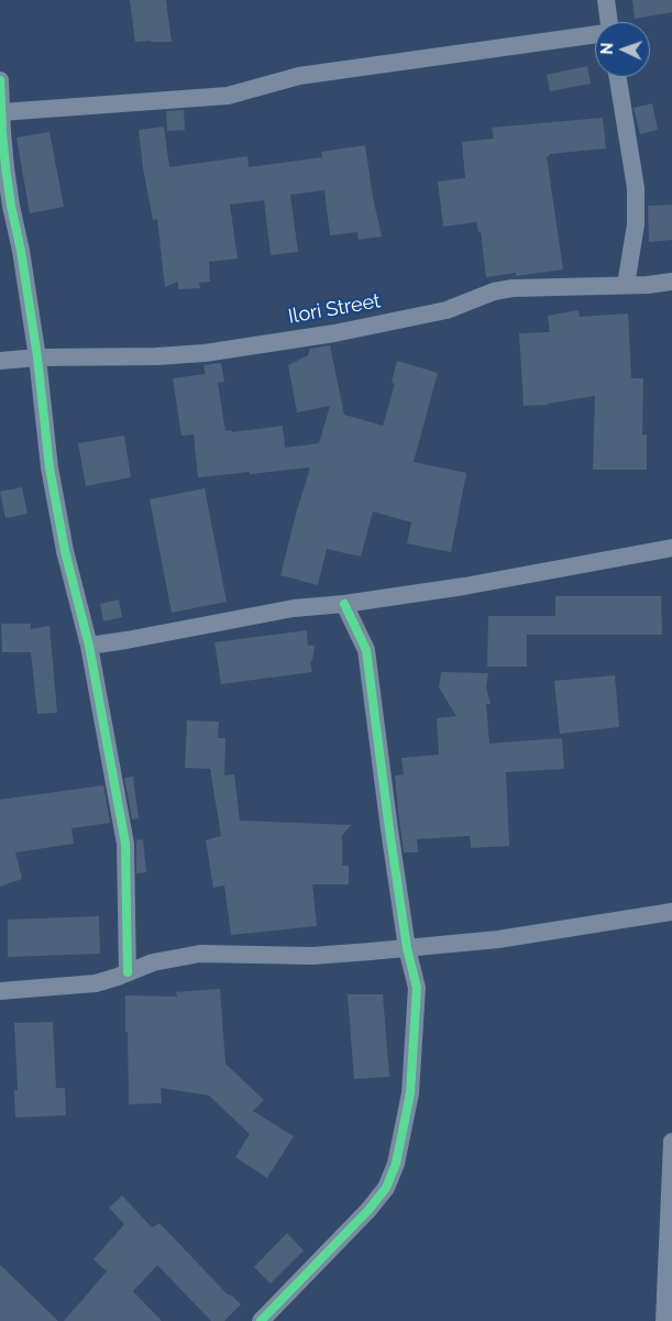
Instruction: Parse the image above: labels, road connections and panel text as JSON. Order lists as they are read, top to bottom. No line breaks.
{"streets":{"street":["Ilori Street"]},"north":"left"}
